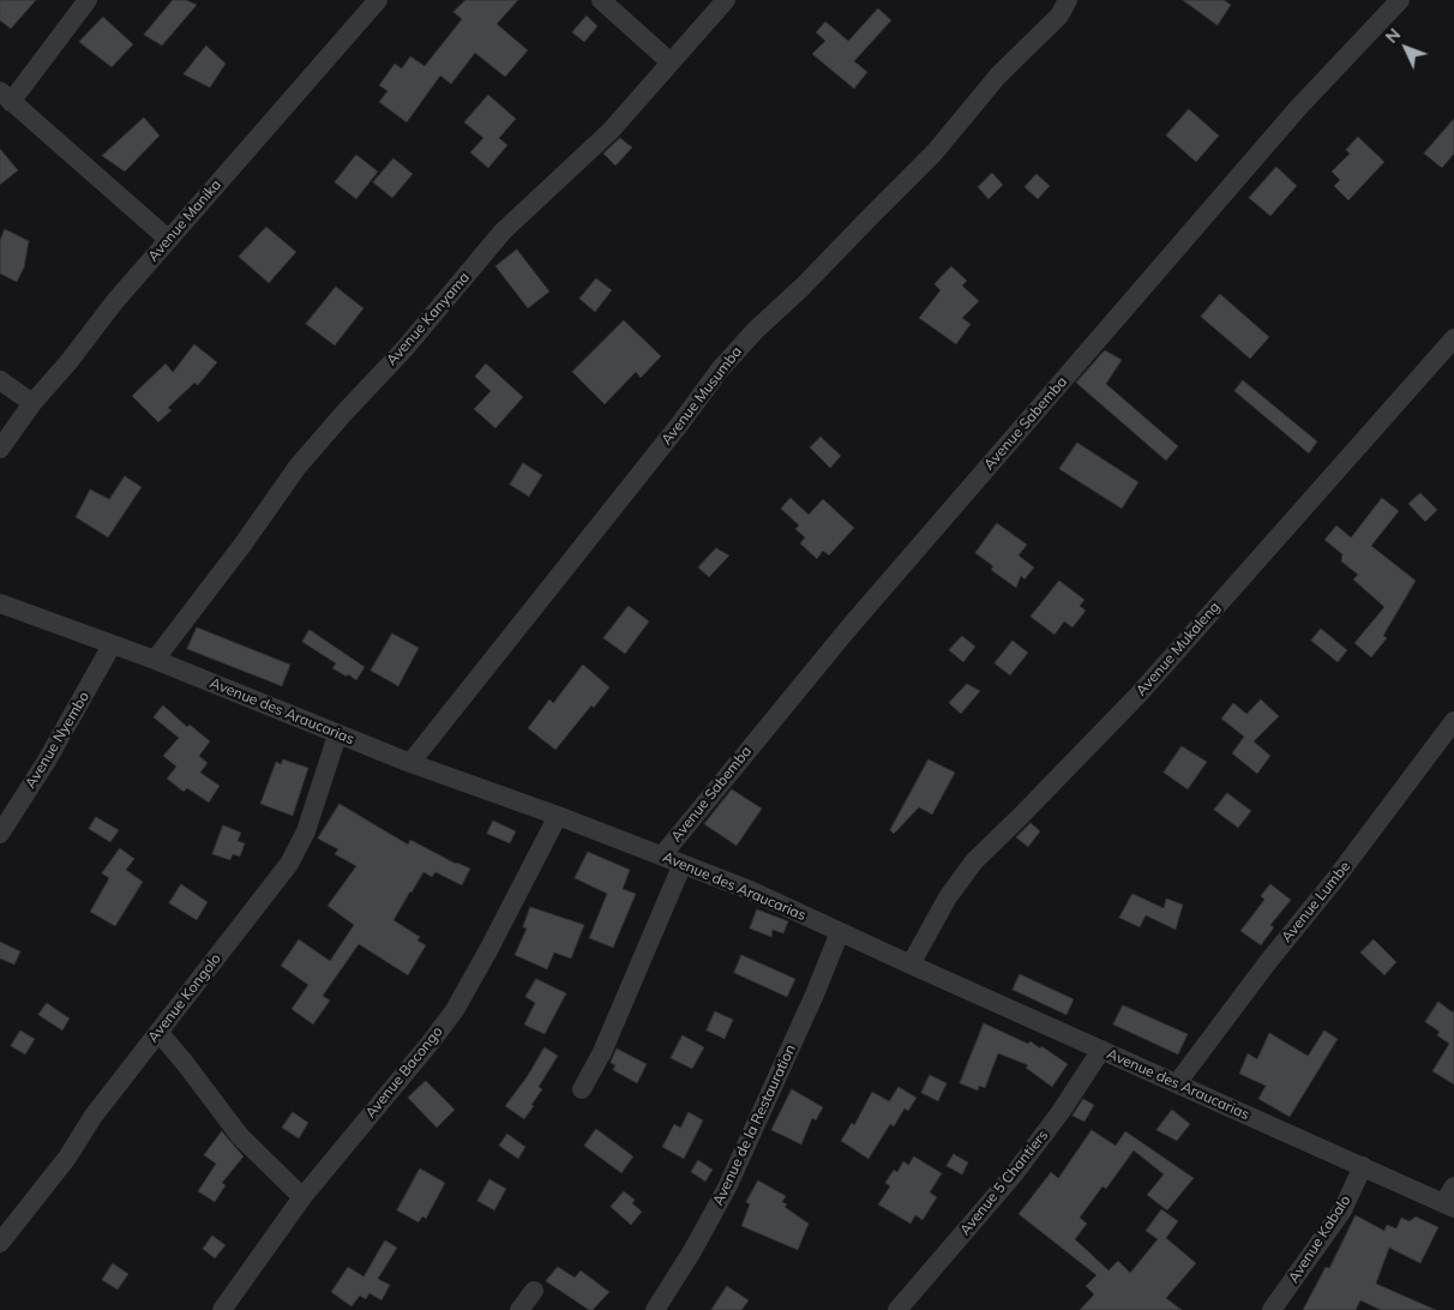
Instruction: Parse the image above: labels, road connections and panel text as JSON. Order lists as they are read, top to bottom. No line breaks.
{"streets":{"street":["Avenue Manika","Avenue Kanyama","Avenue Musumba","Avenue Sabemba","Avenue Mukaleng","Avenue des Araucarias","Avenue Nyembo","Avenue Lumbe","Avenue Kongolo","Avenue Bacongo","Avenue de la Restauration","Avenue 5 Chantiers","Avenue Kabalo"]},"crossings":[["Avenue Kanyama","Avenue des Araucarias"],["Avenue Musumba","Avenue des Araucarias"],["Avenue Sabemba","Avenue des Araucarias"],["Avenue Mukaleng","Avenue des Araucarias"],["Avenue des Araucarias","Avenue Nyembo"],["Avenue des Araucarias","Avenue Lumbe"],["Avenue des Araucarias","Avenue Kongolo"],["Avenue des Araucarias","Avenue Bacongo"],["Avenue des Araucarias","Avenue de la Restauration"],["Avenue des Araucarias","Avenue 5 Chantiers"],["Avenue des Araucarias","Avenue Kabalo"]],"north":"top left"}
